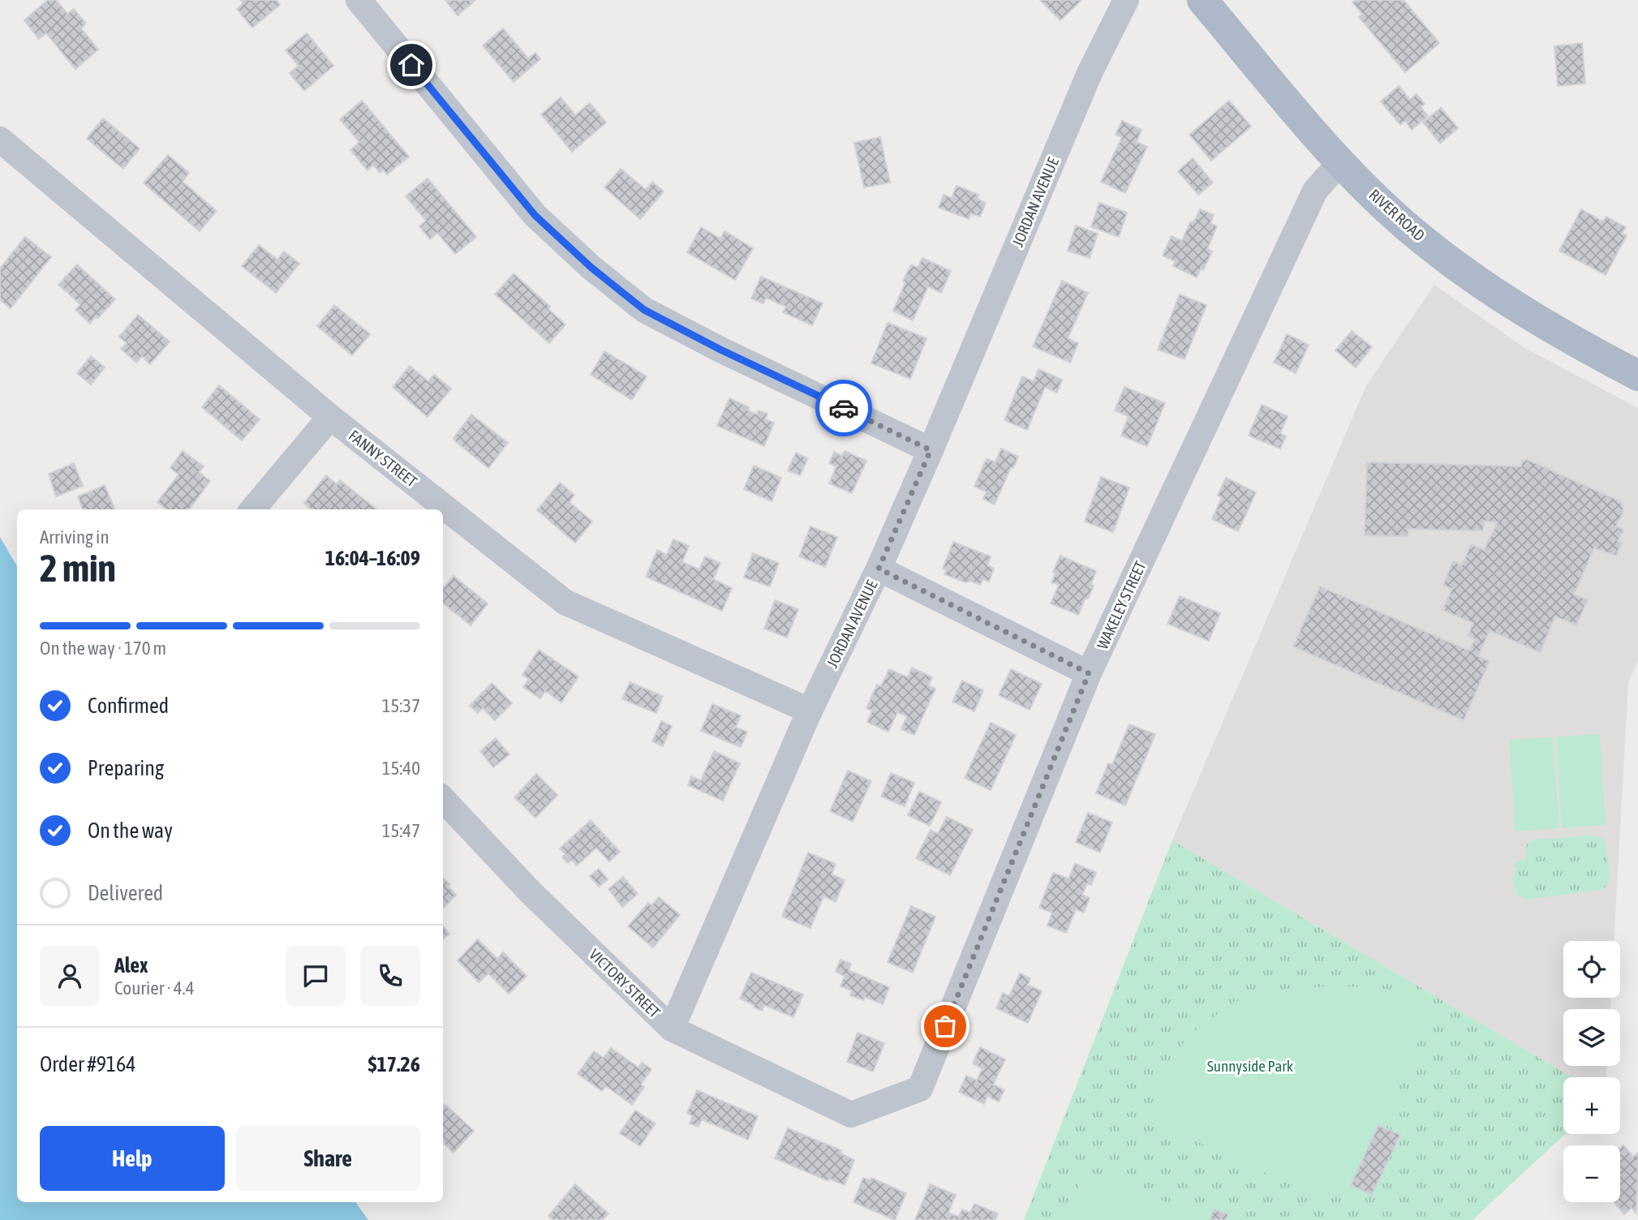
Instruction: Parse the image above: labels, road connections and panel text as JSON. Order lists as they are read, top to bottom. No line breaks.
{"streets":{"main road":["RIVER ROAD"],"street":["JORDAN AVENUE","FANNY STREET","WAKELEY STREET","VICTORY STREET"]},"crossings":[["JORDAN AVENUE","FANNY STREET"],["JORDAN AVENUE","VICTORY STREET"],["RIVER ROAD","WAKELEY STREET"],["WAKELEY STREET","VICTORY STREET"]],"parks":["Sunnyside Park"],"page":{"heading":["2 min","Arriving in","16:04–16:09"],"panel":["Alex","Courier · 4.4","Order #9164","$17.26"],"bar":"On the way · 170 m","list":[["Confirmed","15:37"],["Preparing","15:40"],["On the way","15:47"],"Delivered"],"map_buttons":["+","−"],"buttons":["Help","Share"]}}
